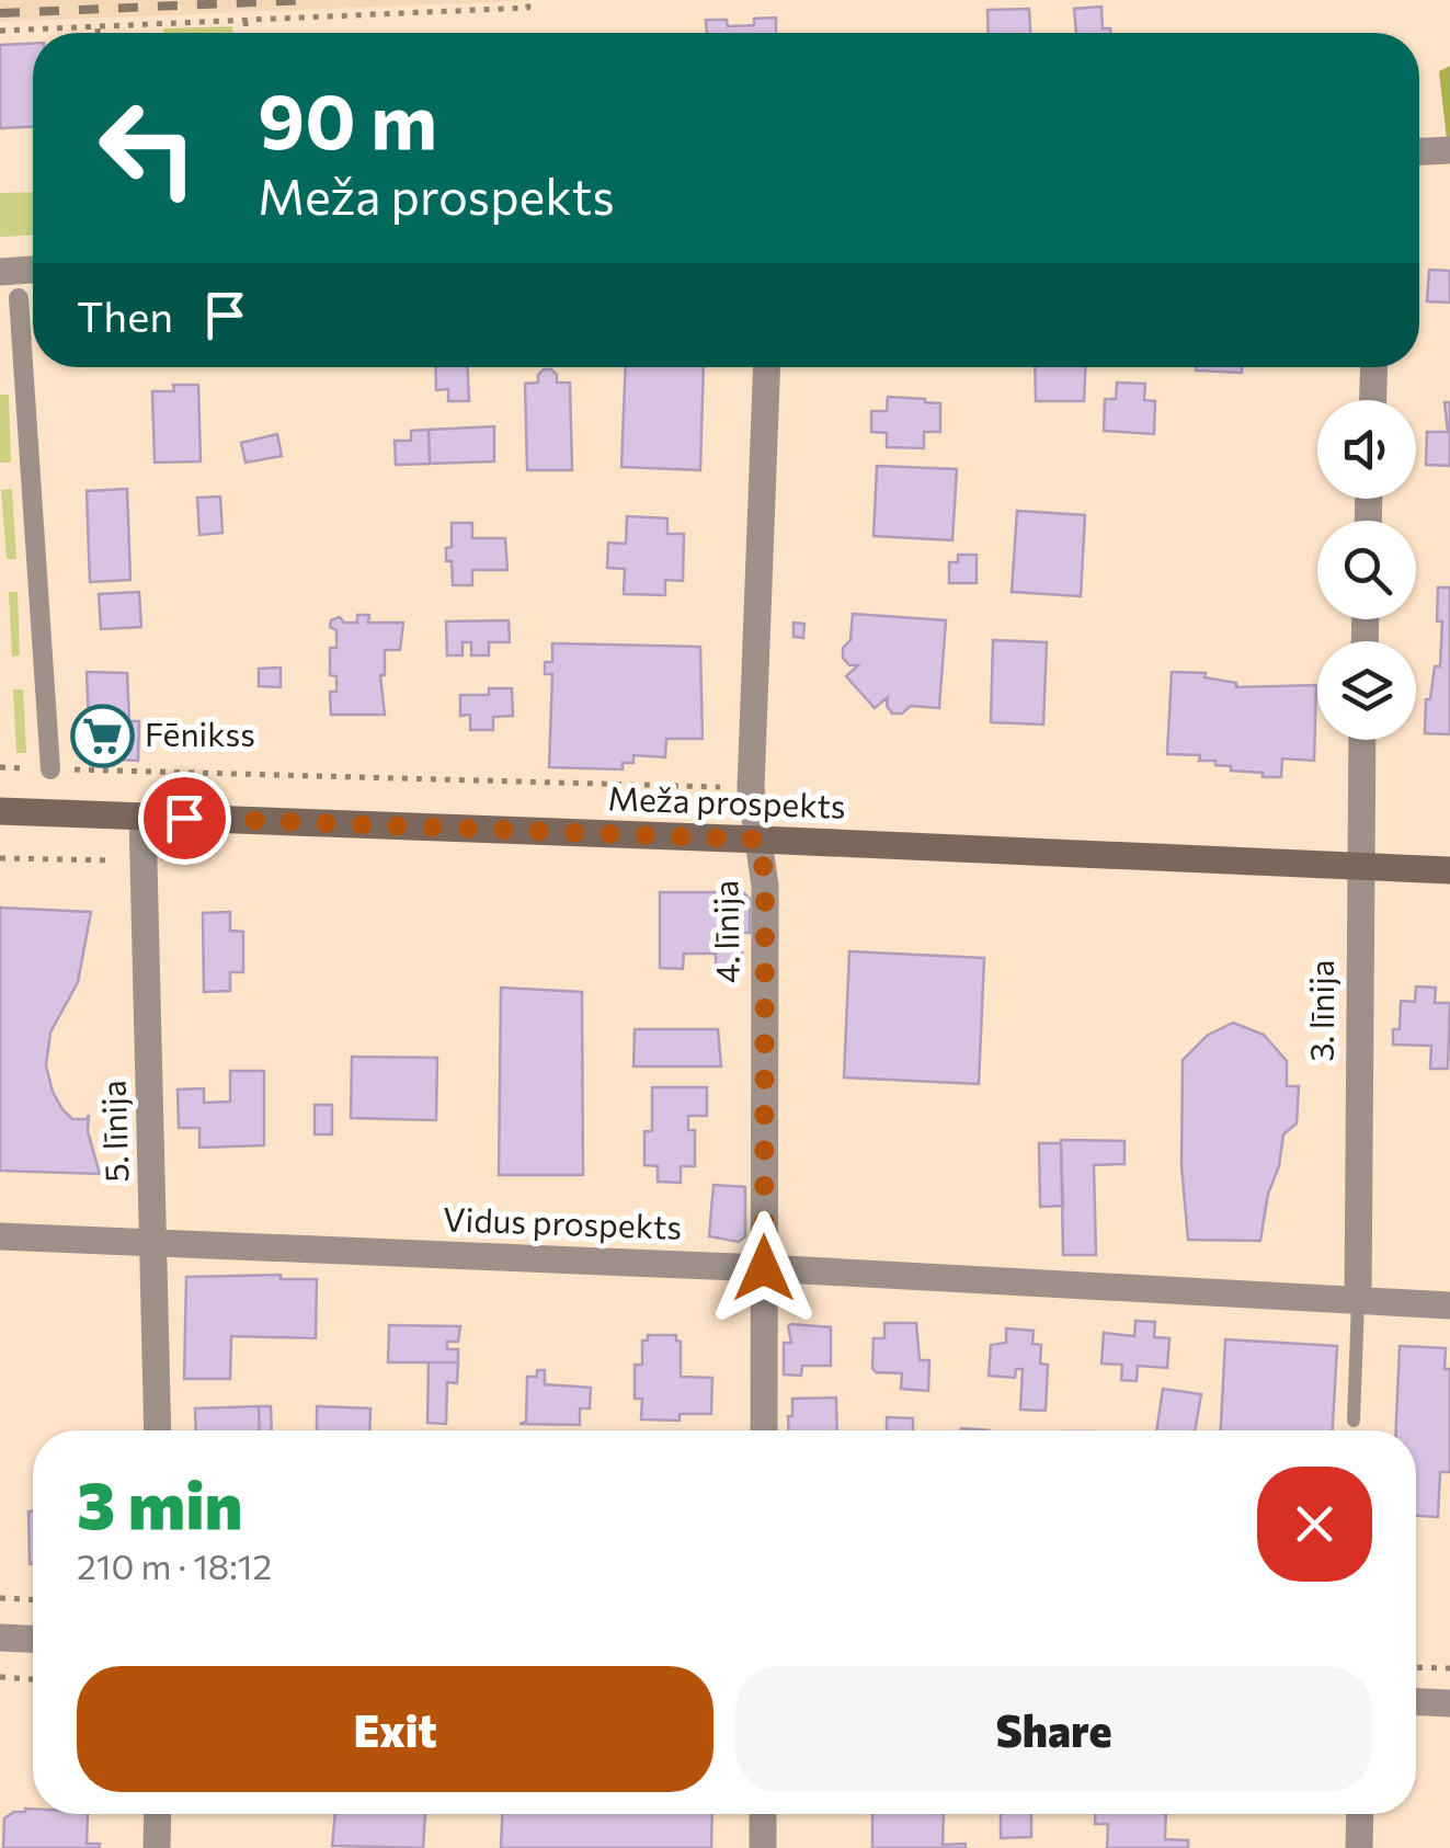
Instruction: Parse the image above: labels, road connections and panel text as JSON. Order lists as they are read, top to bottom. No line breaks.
{"streets":{"main road":["Meža prospekts"],"street":["4. līnija","3. līnija","5. līnija","Vidus prospekts"]},"crossings":[["Meža prospekts","4. līnija"],["Meža prospekts","3. līnija"],["Meža prospekts","5. līnija"],["4. līnija","Vidus prospekts"],["3. līnija","Vidus prospekts"],["5. līnija","Vidus prospekts"]],"places":{"supermarket":["Fēnikss"]},"page":{"turn":["90 m","Meža prospekts"],"then":"Then","heading":["3 min","210 m · 18:12"],"buttons":["Exit","Share"]}}
